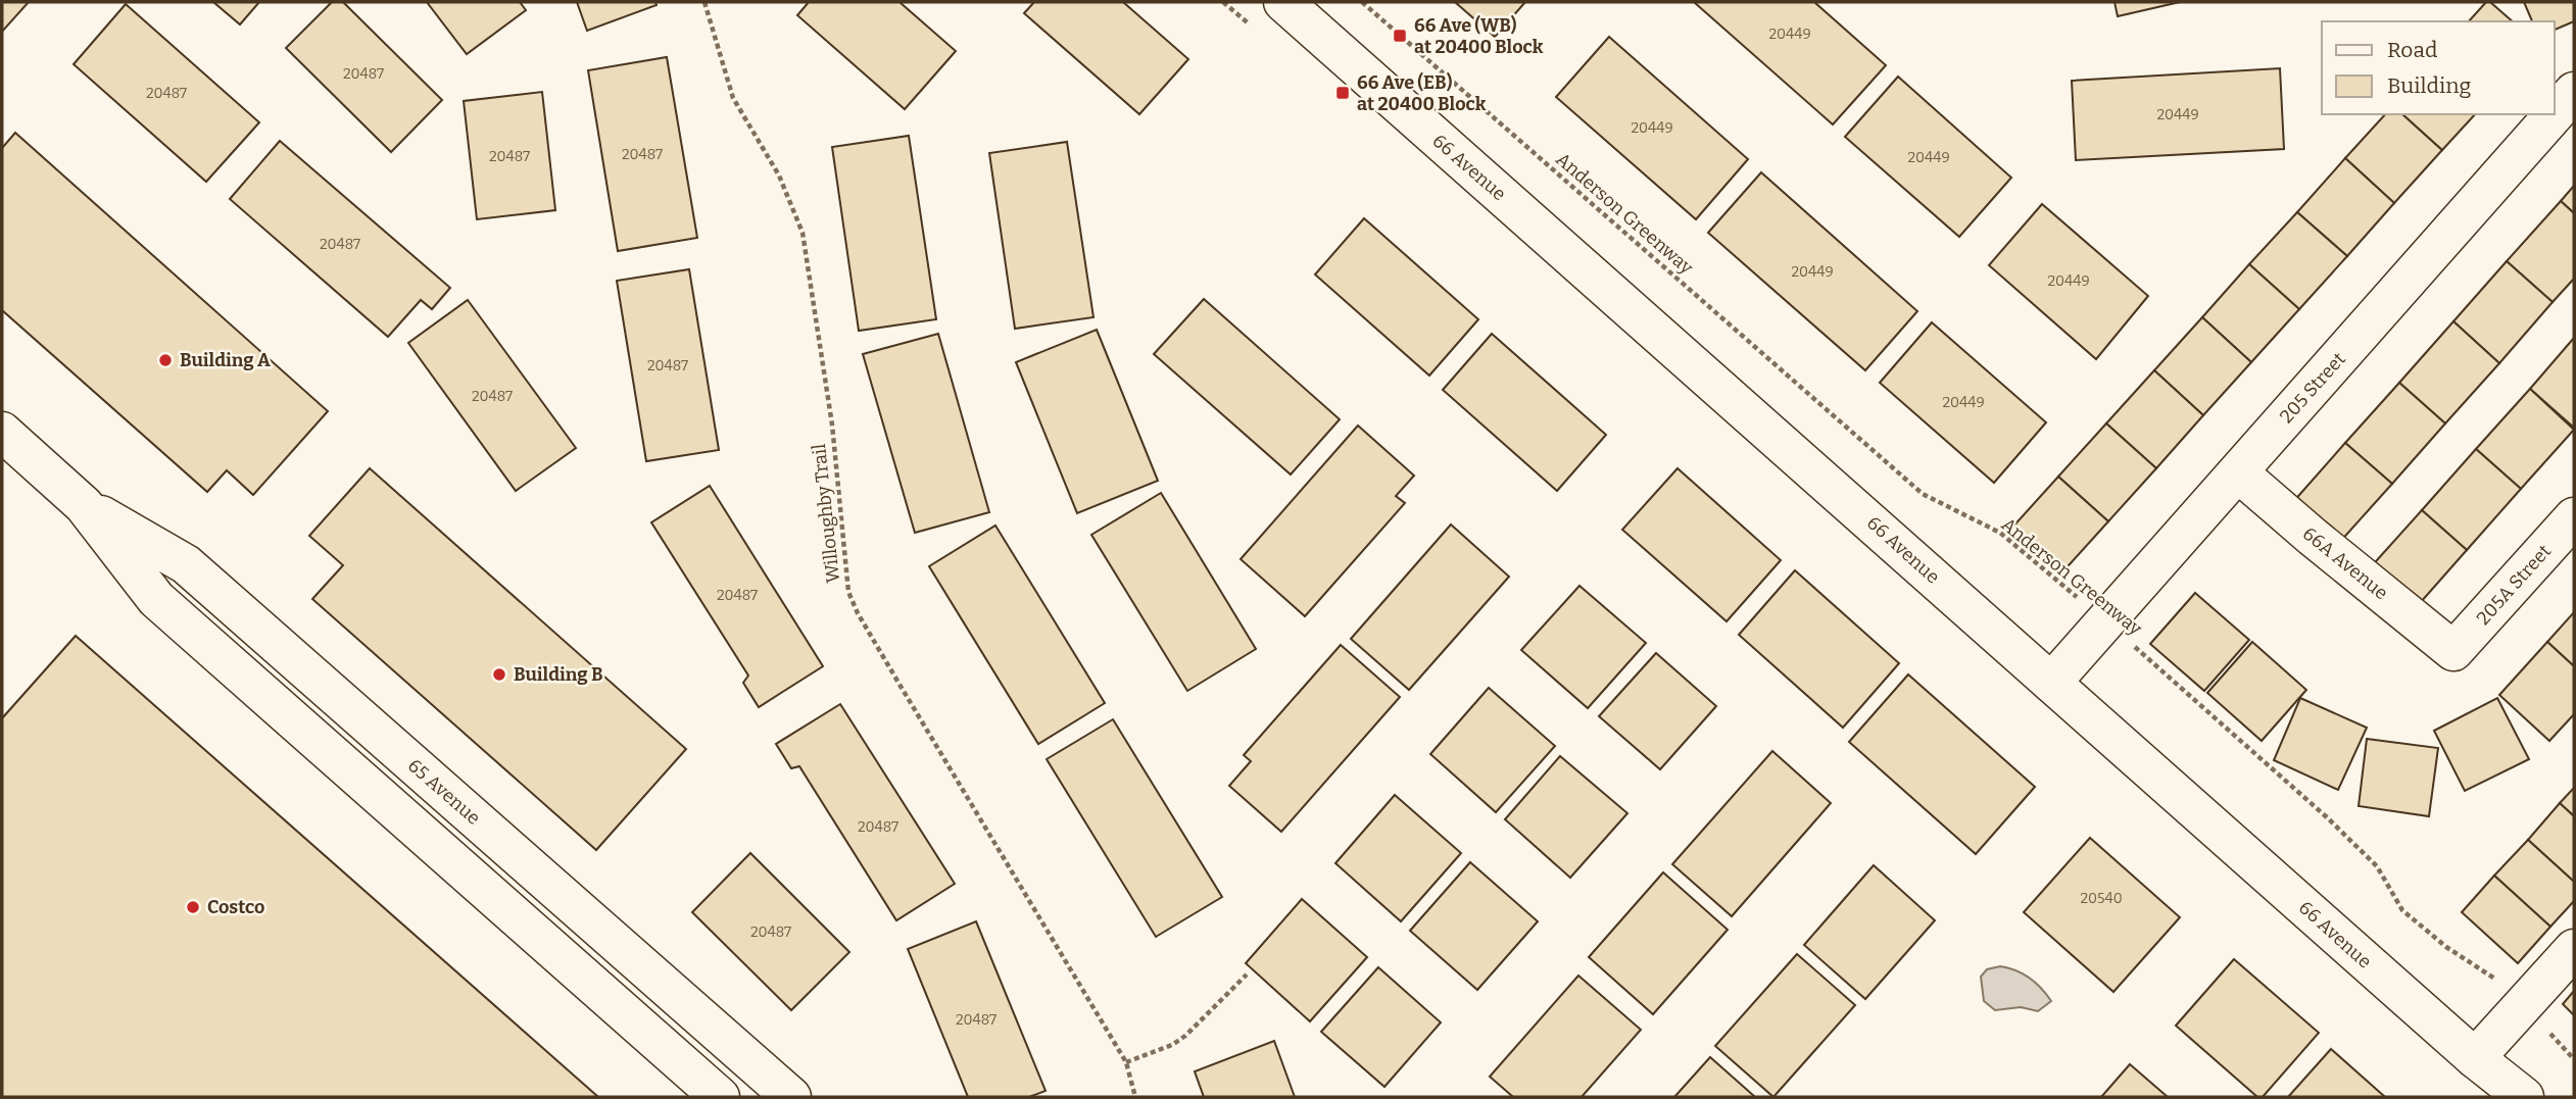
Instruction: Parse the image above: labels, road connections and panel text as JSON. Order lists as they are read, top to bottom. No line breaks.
{"streets":{"street":["66 Avenue","205 Street","66A Avenue","205A Street","65 Avenue"],"path":["Anderson Greenway","Willoughby Trail"]},"crossings":[["66 Avenue","205 Street"],["Anderson Greenway","205 Street"],["205 Street","66A Avenue"],["66A Avenue","205A Street"]],"places":{"transit":["66 Ave (WB) at 20400 Block","66 Ave (EB) at 20400 Block"],"other":["Building A","Building B","Costco"]},"house_numbers":["20449","20487","20487","20449","20449","20487","20487","20449","20487","20449","20449","20487","20487","20449","20487","20487","20540","20487","20487"],"legend":["Road","Building"]}
